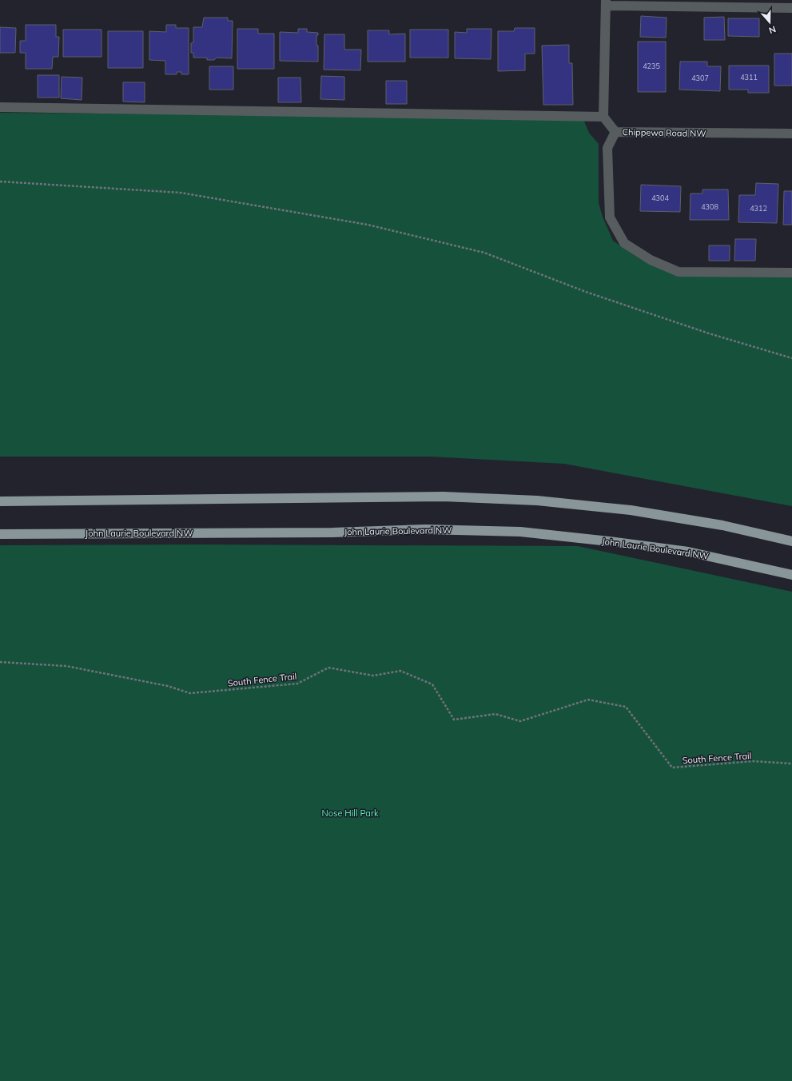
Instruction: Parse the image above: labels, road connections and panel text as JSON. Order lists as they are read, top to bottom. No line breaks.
{"streets":{"main road":["John Laurie Boulevard NW"],"street":["Chippewa Road NW"],"path":["South Fence Trail"]},"parks":["Nose Hill Park"],"house_numbers":["4235","4311","4307","4304","4308","4312"],"north":"bottom"}
